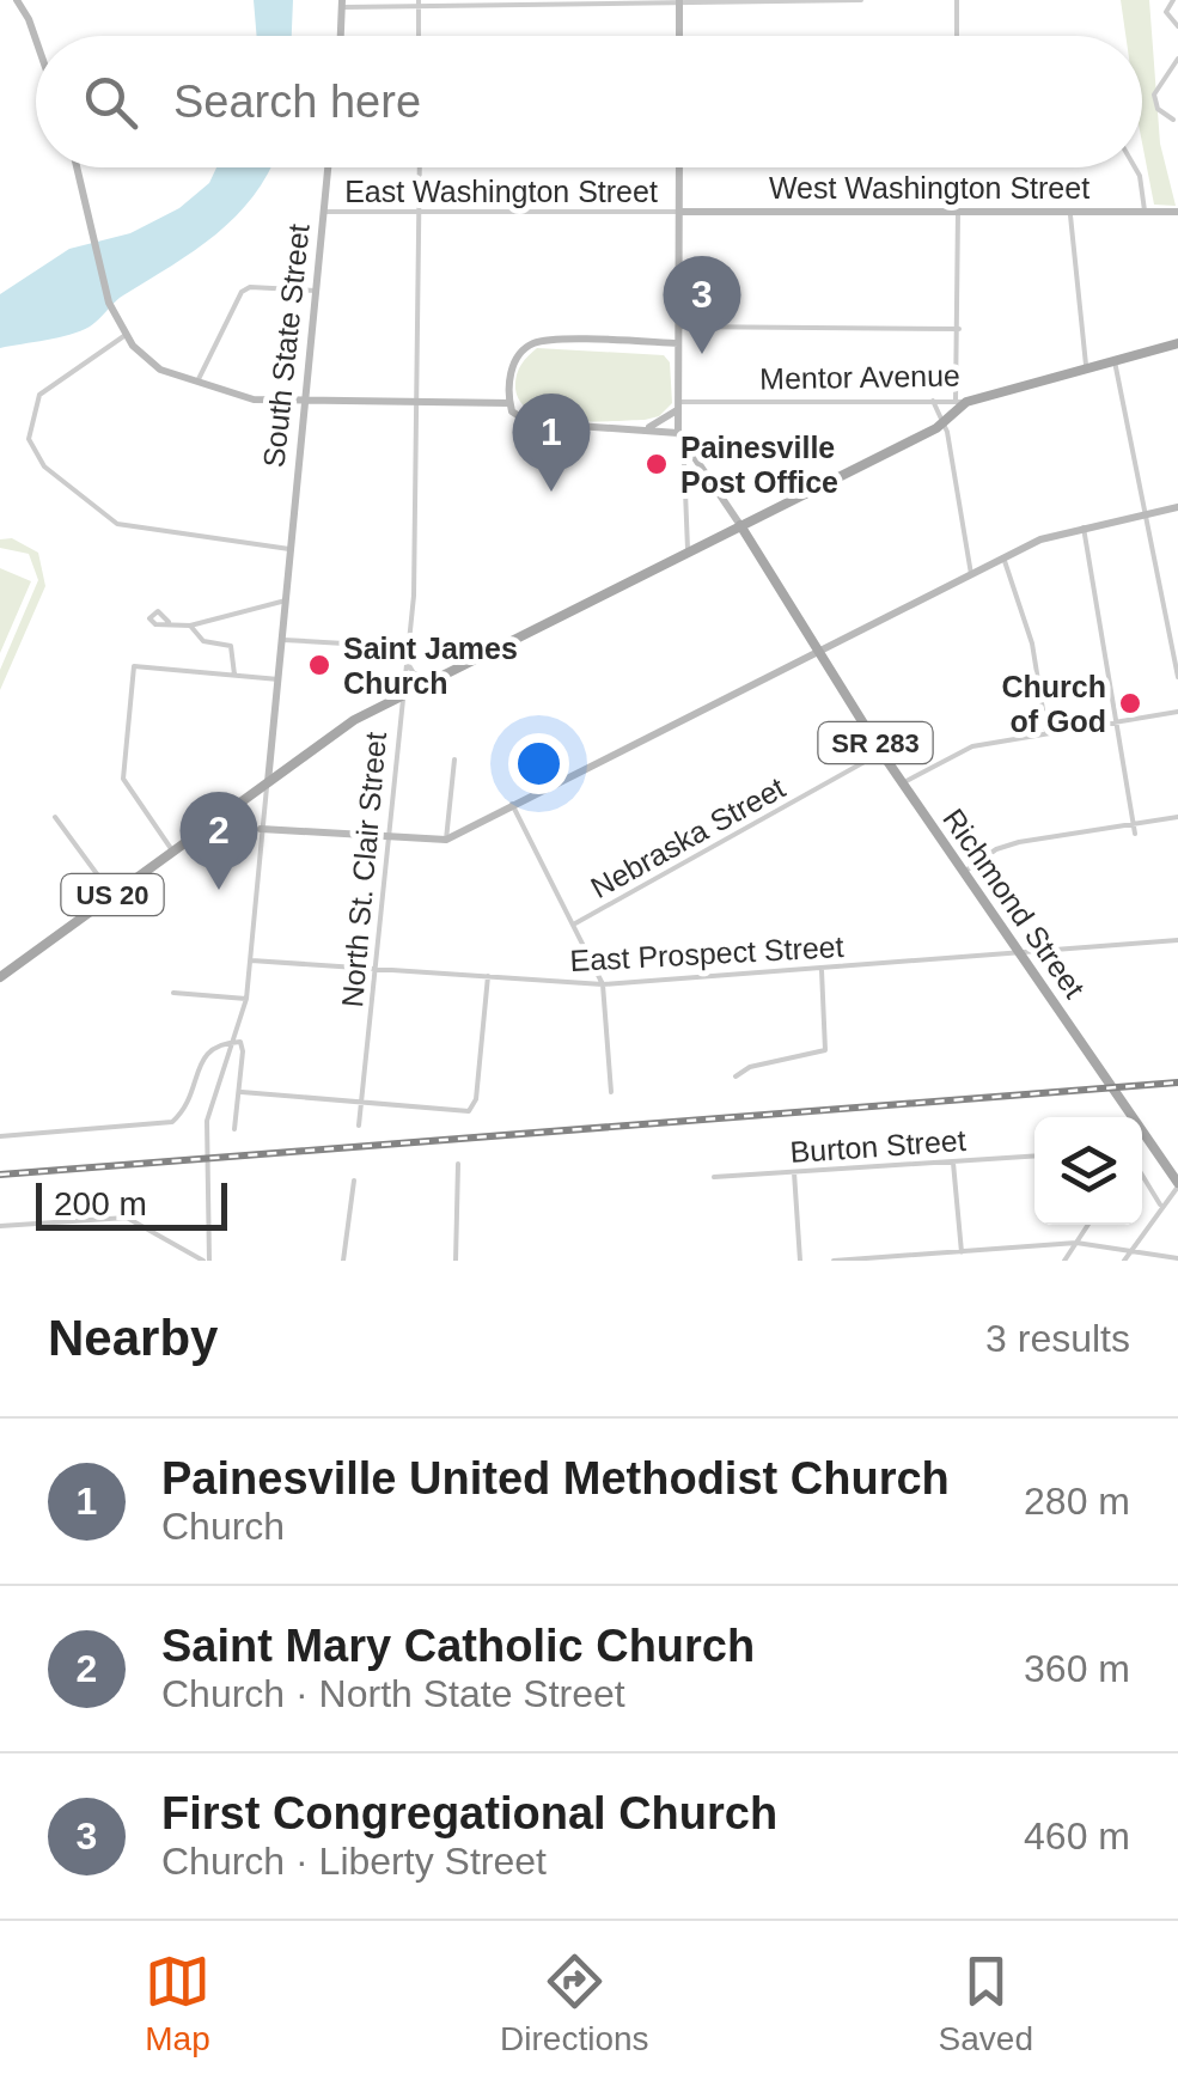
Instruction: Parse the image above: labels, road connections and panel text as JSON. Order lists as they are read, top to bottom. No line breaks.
{"streets":{"main road":["Mentor Avenue","SR 283","US 20","Richmond Street"],"street":["West Washington Street","East Washington Street","South State Street","Nebraska Street","North St. Clair Street","East Prospect Street","Burton Street"]},"crossings":[["West Washington Street","East Washington Street"],["East Washington Street","South State Street"],["East Washington Street","North St. Clair Street"],["South State Street","US 20"],["Mentor Avenue","US 20"],["Nebraska Street","Richmond Street"],["North St. Clair Street","US 20"],["North St. Clair Street","East Prospect Street"],["US 20","Richmond Street"],["Richmond Street","East Prospect Street"]],"places":["Painesville Post Office","Saint James Church","Church of God"],"scale_bar":"200 m","page":{"search":"Search here","pins":["3","1","2"],"scale":"200 m","heading":["Nearby","3 results"],"list":[{"mark":"1","name":"Painesville United Methodist Church","note":"Church","value":"280 m"},{"mark":"2","name":"Saint Mary Catholic Church","note":"Church · North State Street","value":"360 m"},{"mark":"3","name":"First Congregational Church","note":"Church · Liberty Street","value":"460 m"}],"nav":["Map","Directions","Saved"]}}
